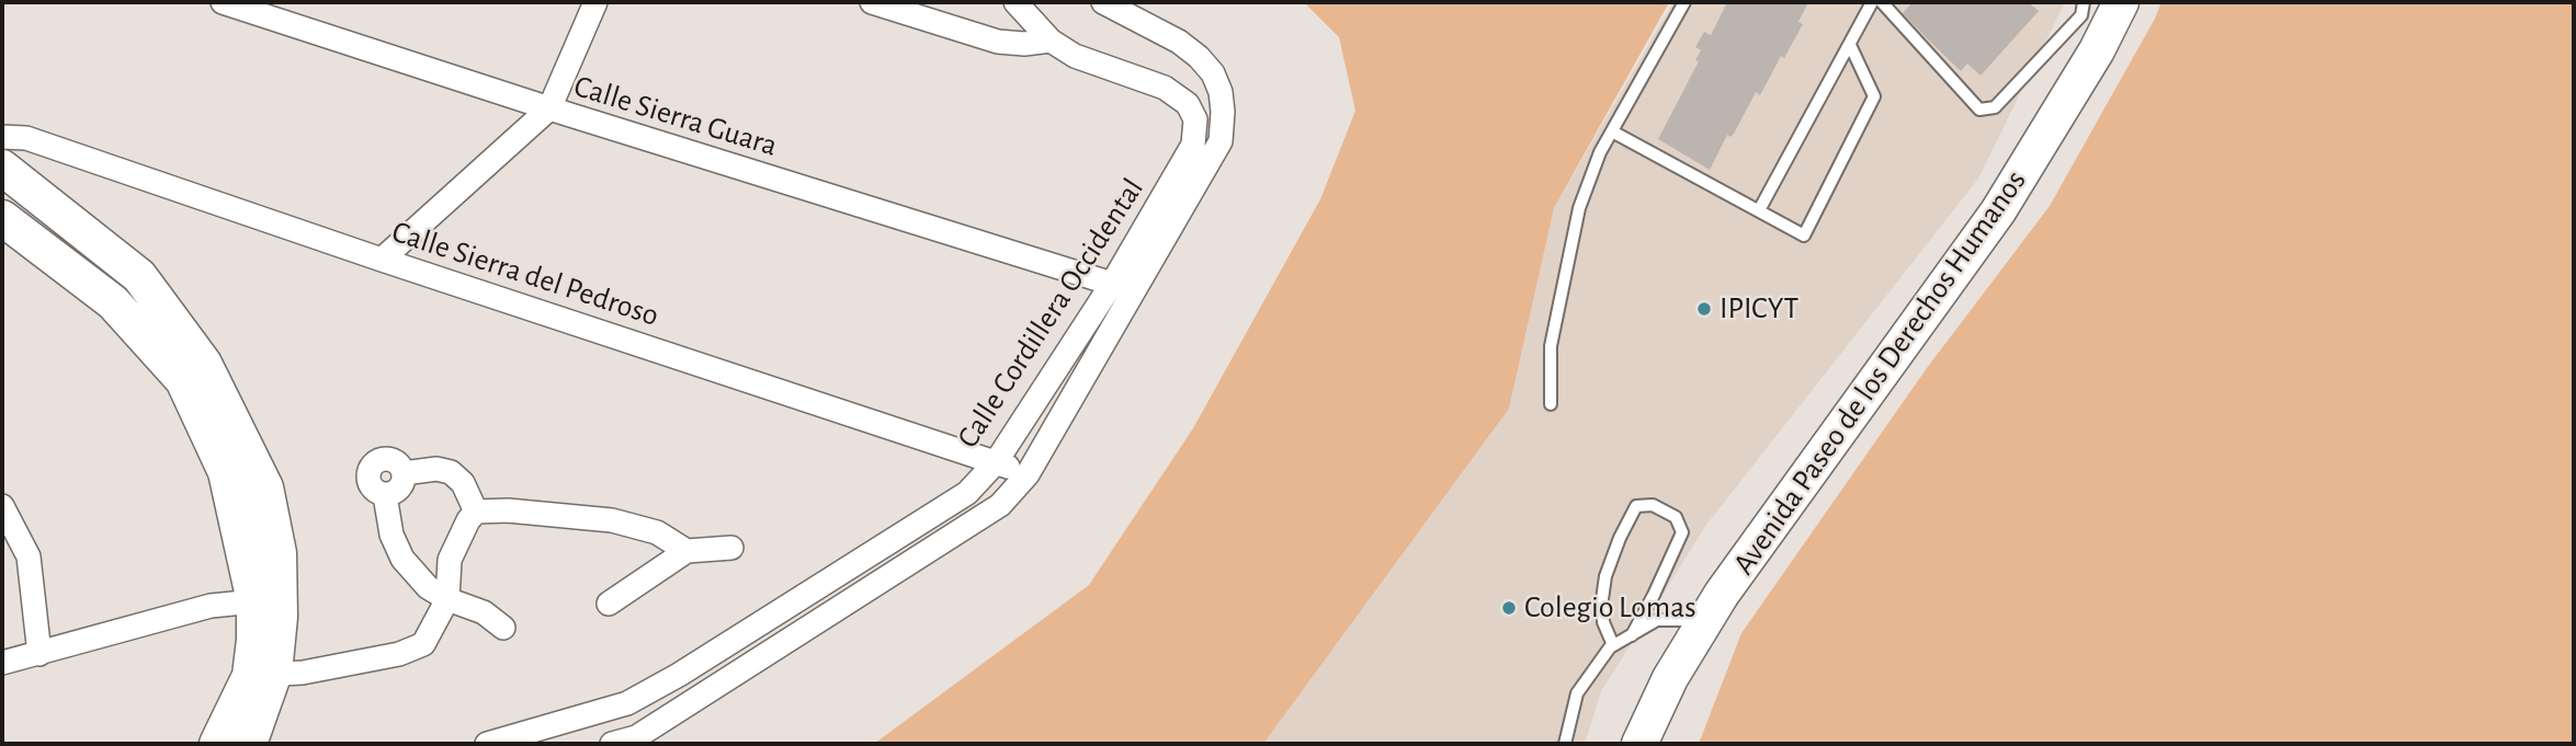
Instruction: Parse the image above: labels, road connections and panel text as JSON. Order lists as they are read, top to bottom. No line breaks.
{"streets":{"street":["Calle Sierra Guara","Calle Sierra del Pedroso","Calle Cordillera Occidental","Avenida Paseo de los Derechos Humanos"]},"crossings":[["Calle Sierra Guara","Calle Cordillera Occidental"],["Calle Sierra del Pedroso","Calle Cordillera Occidental"]],"places":["IPICYT","Colegio Lomas"]}
